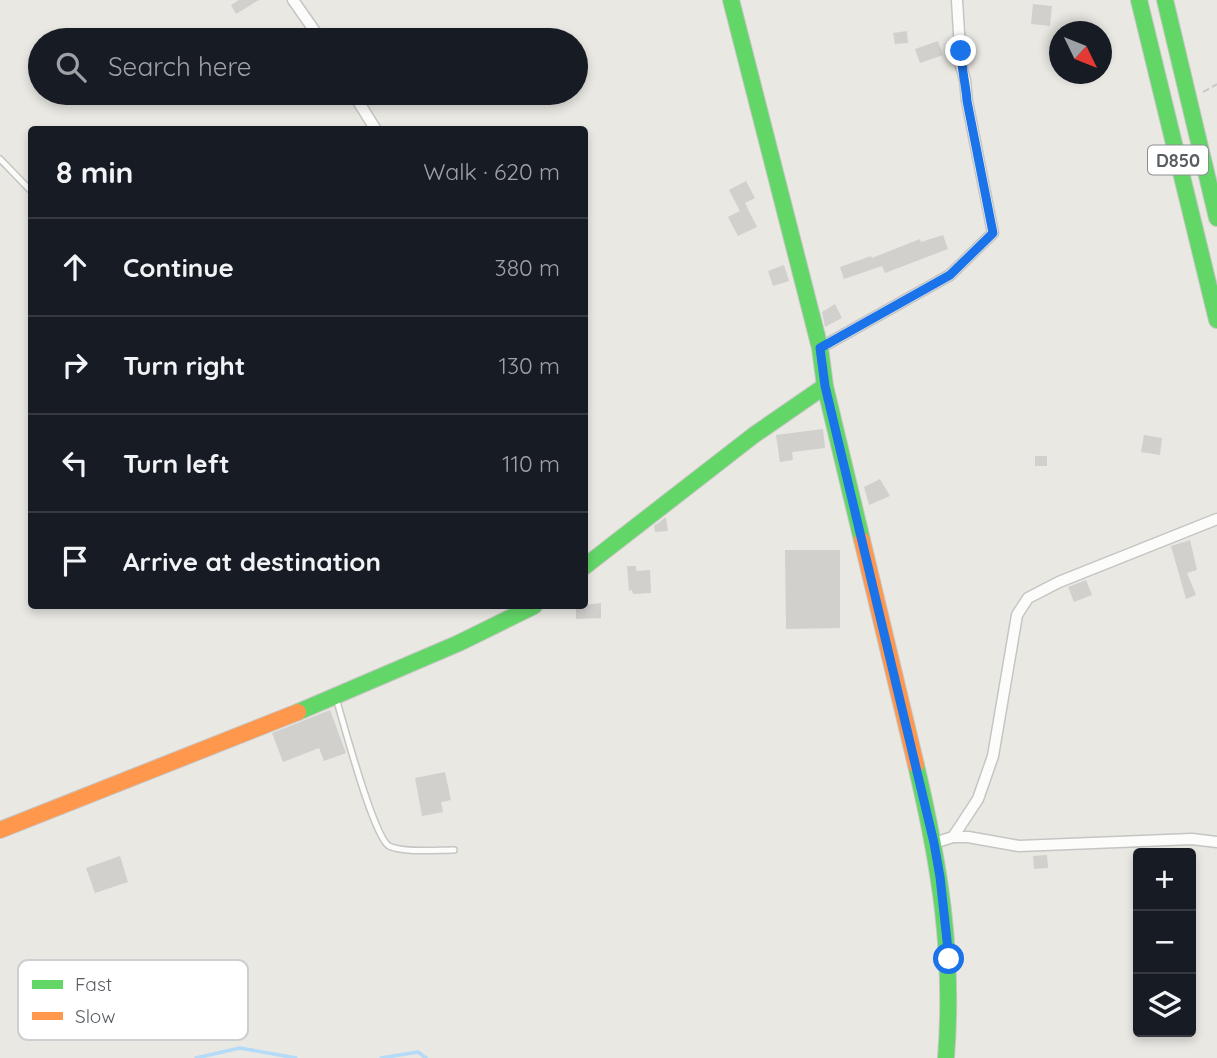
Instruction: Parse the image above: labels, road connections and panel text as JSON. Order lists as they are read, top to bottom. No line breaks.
{"streets":{"main road":["D850"]},"legend":["Fast","Slow"],"north":"bottom right","page":{"search":"Search here","heading":["8 min","Walk · 620 m"],"list":[["Continue","380 m"],["Turn right","130 m"],["Turn left","110 m"],"Arrive at destination"],"map_buttons":["+","−"]}}
